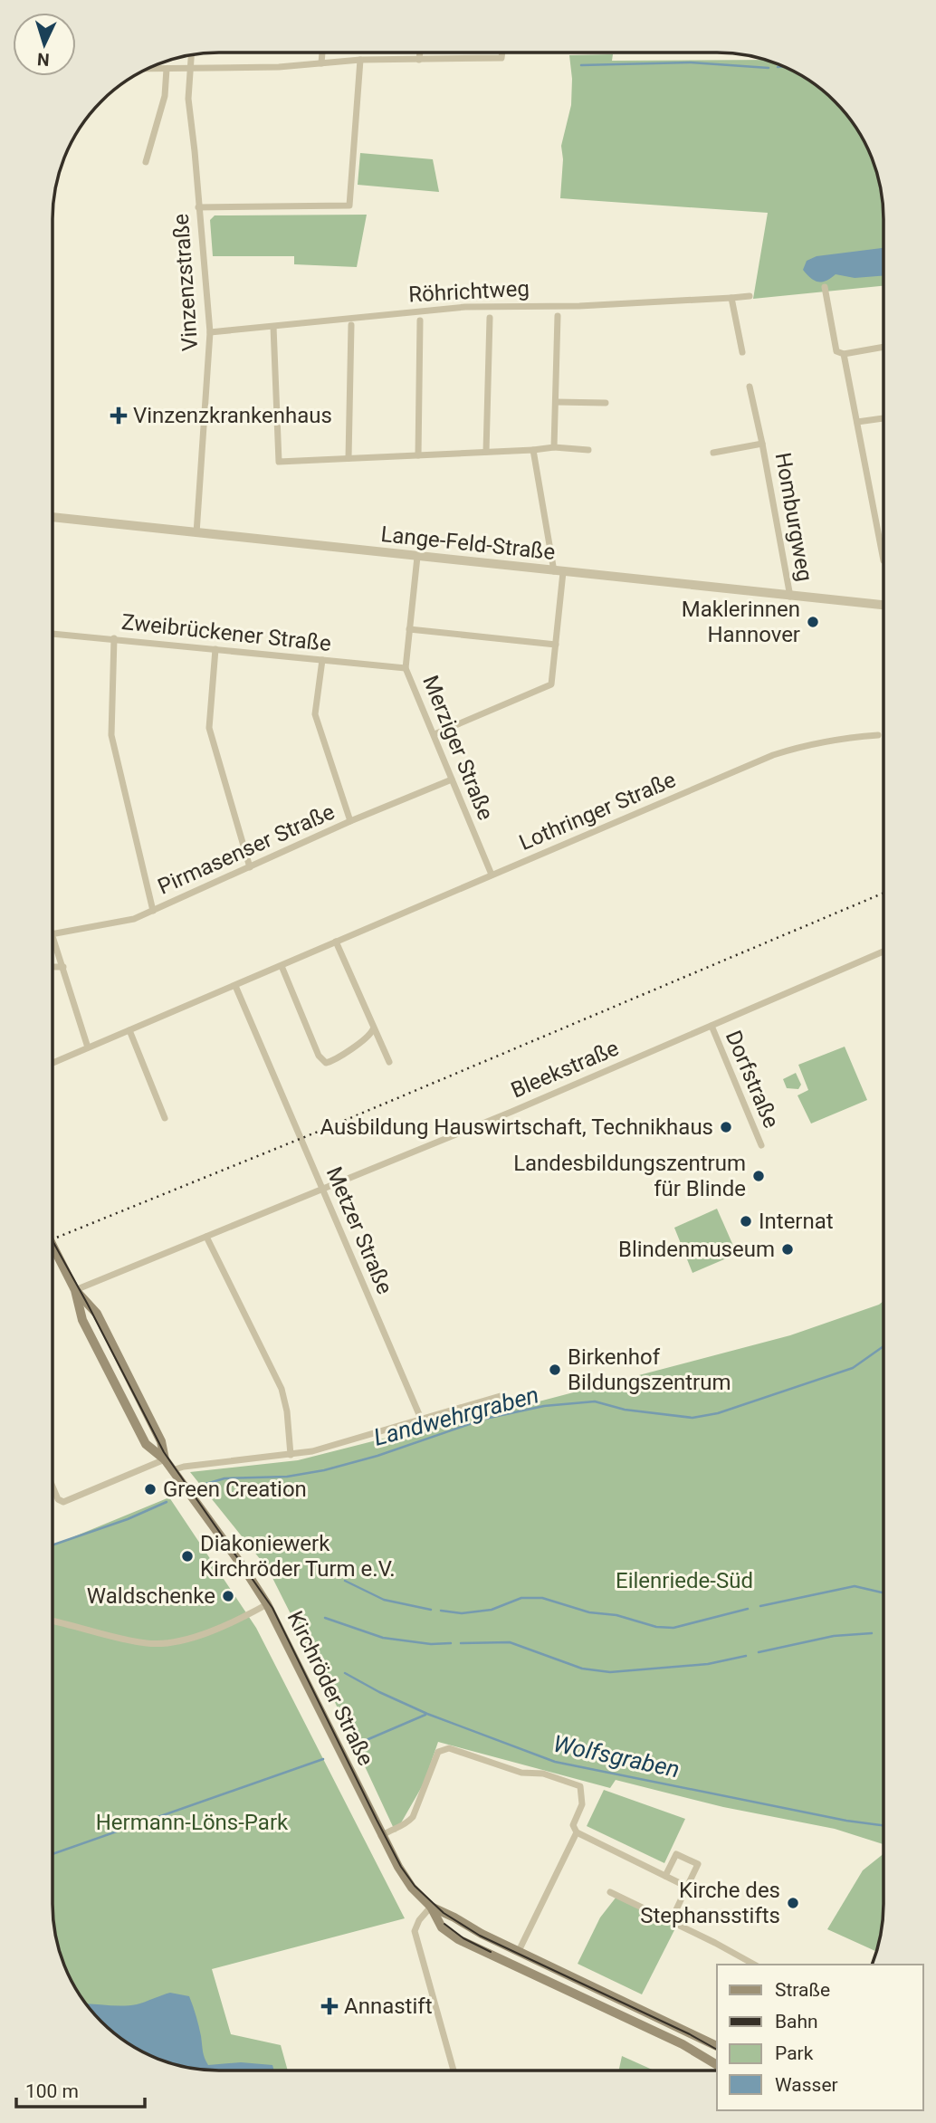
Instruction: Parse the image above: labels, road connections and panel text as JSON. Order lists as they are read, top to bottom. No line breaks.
{"streets":{"main road":["Kirchröder Straße"],"street":["Vinzenzstraße","Röhrichtweg","Homburgweg","Lange-Feld-Straße","Zweibrückener Straße","Merziger Straße","Lothringer Straße","Pirmasenser Straße","Bleekstraße","Dorfstraße","Metzer Straße"]},"crossings":[["Vinzenzstraße","Röhrichtweg"],["Vinzenzstraße","Lange-Feld-Straße"],["Homburgweg","Lange-Feld-Straße"],["Lange-Feld-Straße","Merziger Straße"],["Zweibrückener Straße","Merziger Straße"],["Merziger Straße","Lothringer Straße"],["Merziger Straße","Pirmasenser Straße"],["Lothringer Straße","Metzer Straße"],["Bleekstraße","Dorfstraße"],["Bleekstraße","Metzer Straße"]],"water":["Landwehrgraben","Wolfsgraben"],"parks":["Eilenriede-Süd","Hermann-Löns-Park"],"places":{"health":["Vinzenzkrankenhaus","Annastift"],"other":["Maklerinnen Hannover","Ausbildung Hauswirtschaft, Technikhaus","Landesbildungszentrum für Blinde","Internat","Blindenmuseum","Birkenhof Bildungszentrum","Green Creation","Diakoniewerk Kirchröder Turm e.V.","Waldschenke","Kirche des Stephansstifts"]},"legend":["Straße","Bahn","Park","Wasser"],"scale_bar":"100 m","north":"bottom"}
